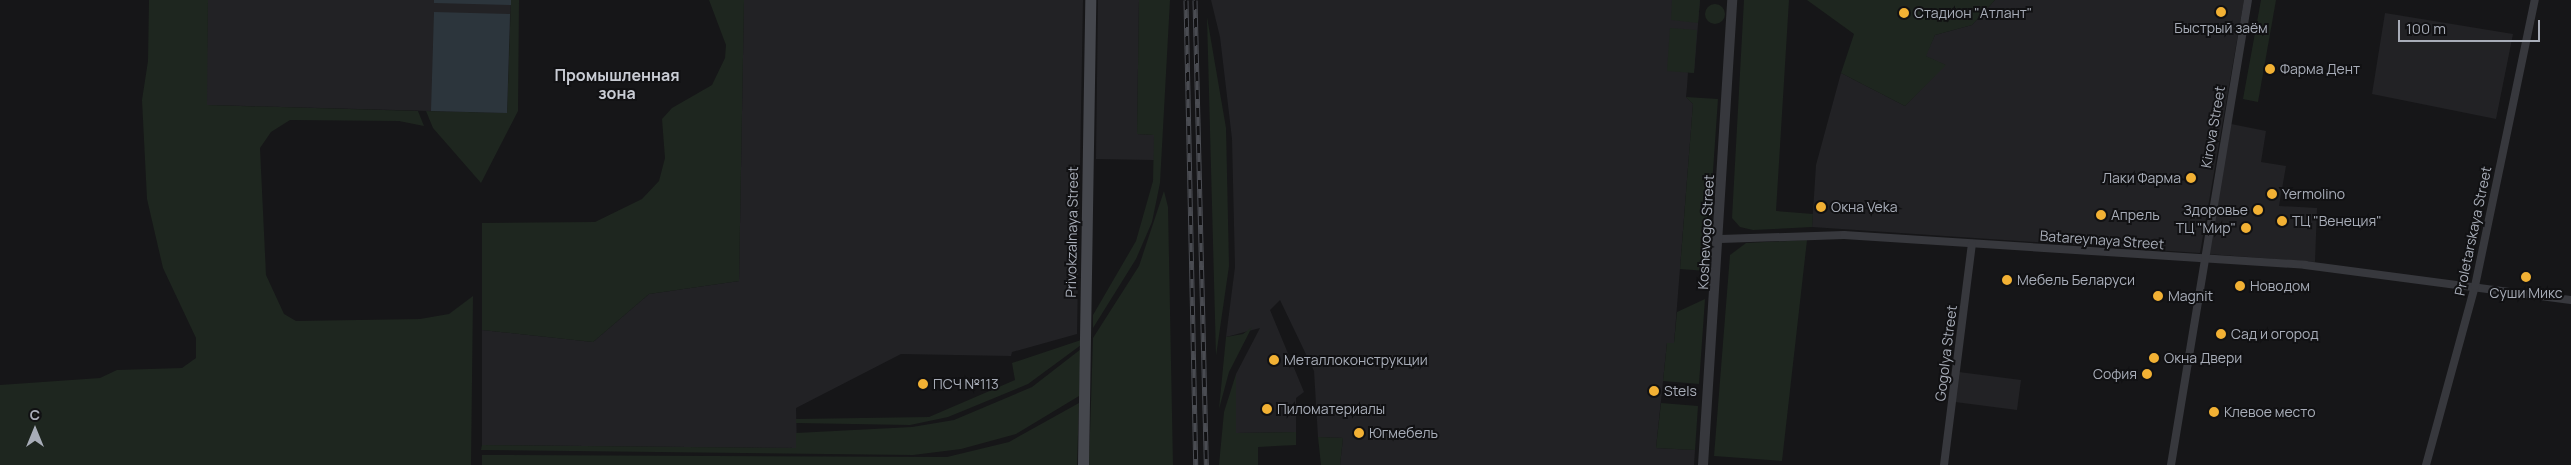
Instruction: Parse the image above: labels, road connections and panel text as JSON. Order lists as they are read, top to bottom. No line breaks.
{"streets":{"main road":["Privokzalnaya Street"],"street":["Kirova Street","Proletarskaya Street","Koshevogo Street","Batareynaya Street","Gogolya Street"]},"crossings":[["Kirova Street","Batareynaya Street"],["Proletarskaya Street","Batareynaya Street"],["Koshevogo Street","Batareynaya Street"],["Batareynaya Street","Gogolya Street"]],"districts":["Промышленная зона"],"places":["Быстрый заём","Стадион \"Атлант\"","Фарма Дент","Лаки Фарма","Yermolino","Окна Veka","Здоровье","Апрель","ТЦ \"Венеция\"","ТЦ \"Мир\"","Суши Микс","Мебель Беларуси","Новодом","Magnit","Сад и огород","Окна Двери","Металлоконструкции","София","ПСЧ №113","Stels","Пиломатериалы","Клевое место","Югмебель"],"scale_bar":"100 m","north":"top"}
